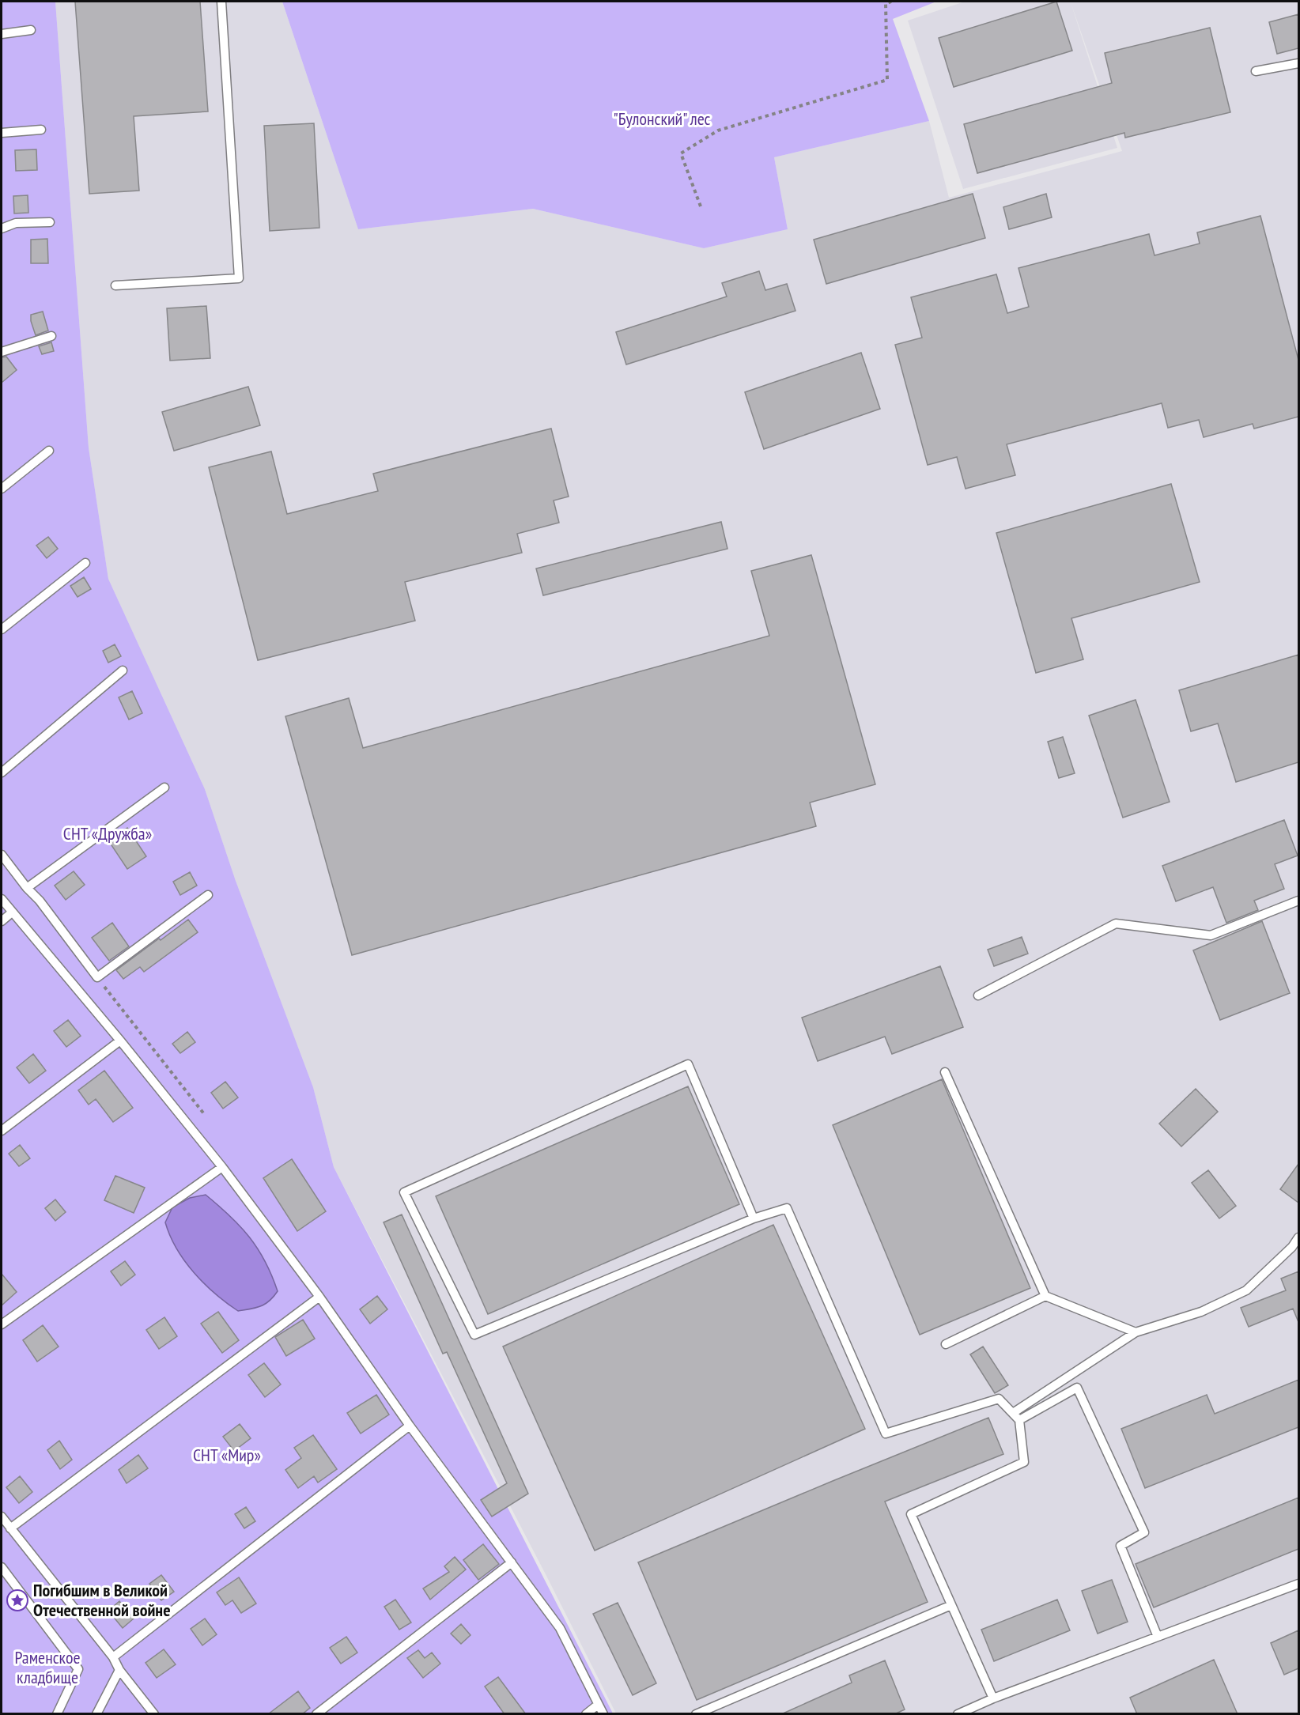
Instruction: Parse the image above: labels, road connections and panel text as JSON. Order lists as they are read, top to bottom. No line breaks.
{"parks":["\"Булонский\" лес","СНТ «Дружба»","СНТ «Мир»","Раменское кладбище"],"places":{"place":["Погибшим в Великой Отечественной войне"]}}
